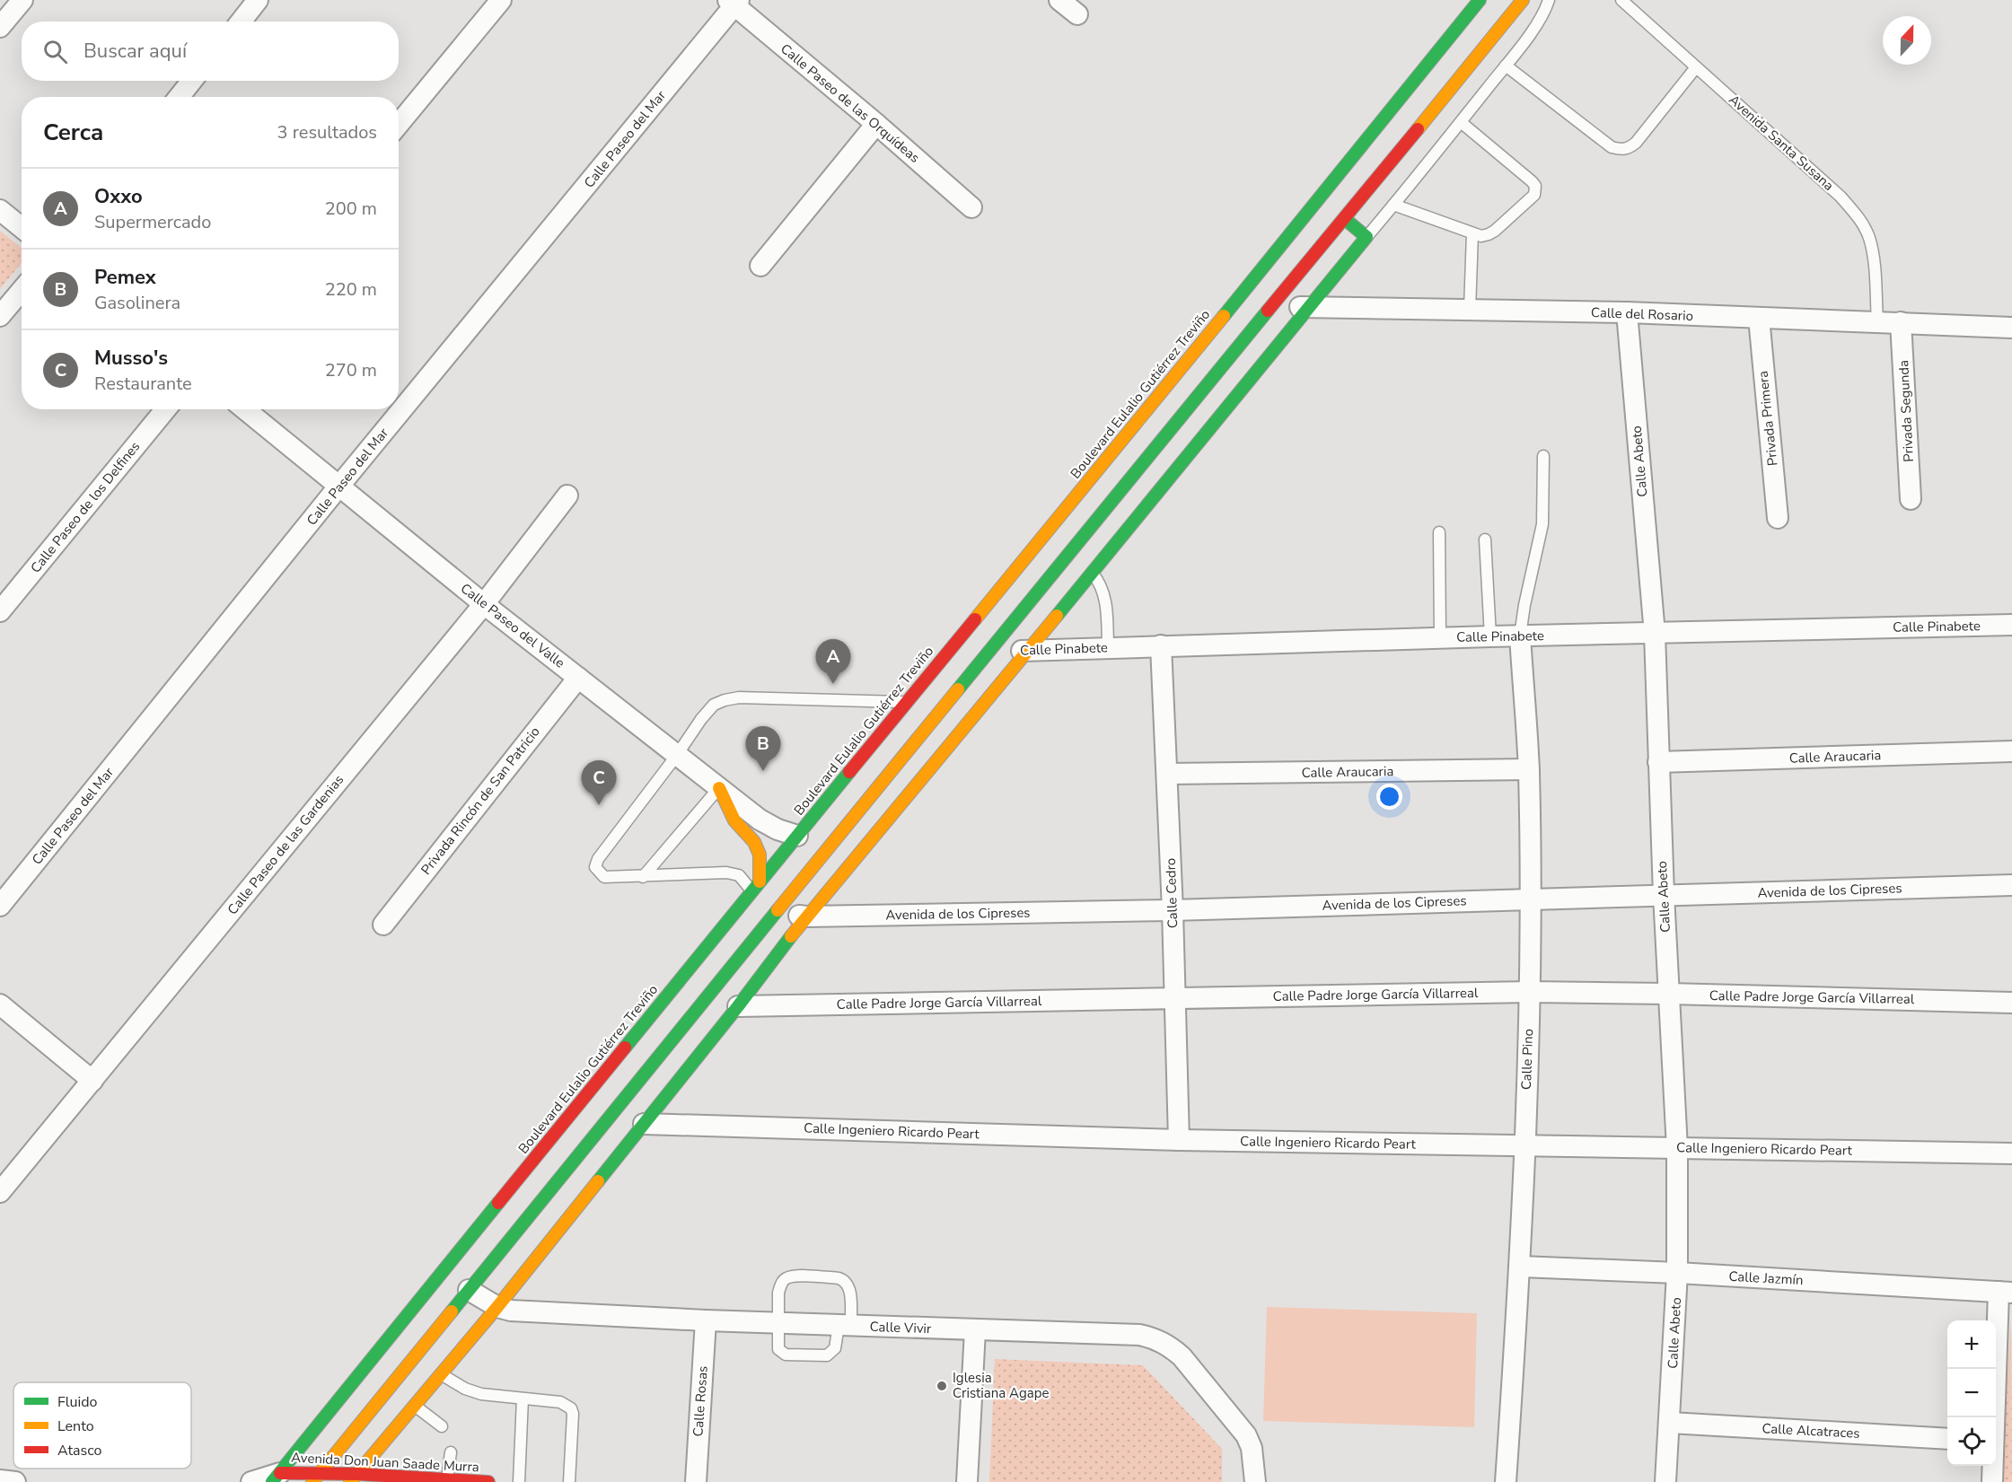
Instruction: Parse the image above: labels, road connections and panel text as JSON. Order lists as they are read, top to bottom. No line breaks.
{"streets":{"main road":["Boulevard Eulalio Gutiérrez Treviño","Avenida Don Juan Saade Murra"],"street":["Calle Paseo de las Orquídeas","Calle Paseo del Mar","Calle del Rosario","Privada Segunda","Privada Primera","Calle Abeto","Calle Paseo de los Delfines","Calle Paseo del Valle","Calle Pinabete","Calle Araucaria","Privada Rincón de San Patricio","Calle Paseo de las Gardenias","Avenida de los Cipreses","Calle Cedro","Calle Padre Jorge García Villarreal","Calle Pino","Calle Ingeniero Ricardo Peart","Calle Jazmín","Calle Vivir","Calle Rosas","Calle Alcatraces"],"lane":["Avenida Santa Susana"]},"crossings":[["Calle Paseo de las Orquídeas","Calle Paseo del Mar"],["Calle Paseo del Mar","Calle Paseo del Valle"],["Avenida Santa Susana","Calle del Rosario"],["Calle del Rosario","Privada Segunda"],["Calle del Rosario","Privada Primera"],["Calle del Rosario","Calle Abeto"],["Boulevard Eulalio Gutiérrez Treviño","Calle Paseo del Valle"],["Boulevard Eulalio Gutiérrez Treviño","Avenida Don Juan Saade Murra"],["Calle Abeto","Calle Pinabete"],["Calle Abeto","Calle Araucaria"],["Calle Abeto","Avenida de los Cipreses"],["Calle Abeto","Calle Padre Jorge García Villarreal"],["Calle Abeto","Calle Ingeniero Ricardo Peart"],["Calle Abeto","Calle Jazmín"],["Calle Abeto","Calle Alcatraces"],["Calle Paseo del Valle","Privada Rincón de San Patricio"],["Calle Paseo del Valle","Calle Paseo de las Gardenias"],["Calle Pinabete","Calle Cedro"],["Calle Pinabete","Calle Pino"],["Calle Araucaria","Calle Cedro"],["Calle Araucaria","Calle Pino"],["Avenida de los Cipreses","Calle Cedro"],["Avenida de los Cipreses","Calle Pino"],["Calle Cedro","Calle Padre Jorge García Villarreal"],["Calle Cedro","Calle Ingeniero Ricardo Peart"],["Calle Padre Jorge García Villarreal","Calle Pino"],["Calle Pino","Calle Ingeniero Ricardo Peart"],["Calle Pino","Calle Jazmín"],["Calle Vivir","Calle Rosas"]],"places":["Iglesia Cristiana Agape"],"legend":["Fluido","Lento","Atasco"],"north":"top","page":{"search":"Buscar aquí","heading":["Cerca","3 resultados"],"list":[{"mark":"A","name":"Oxxo","note":"Supermercado","value":"200 m"},{"mark":"B","name":"Pemex","note":"Gasolinera","value":"220 m"},{"mark":"C","name":"Musso's","note":"Restaurante","value":"270 m"}],"pins":["A","B","C"],"map_buttons":["+","−"]}}
